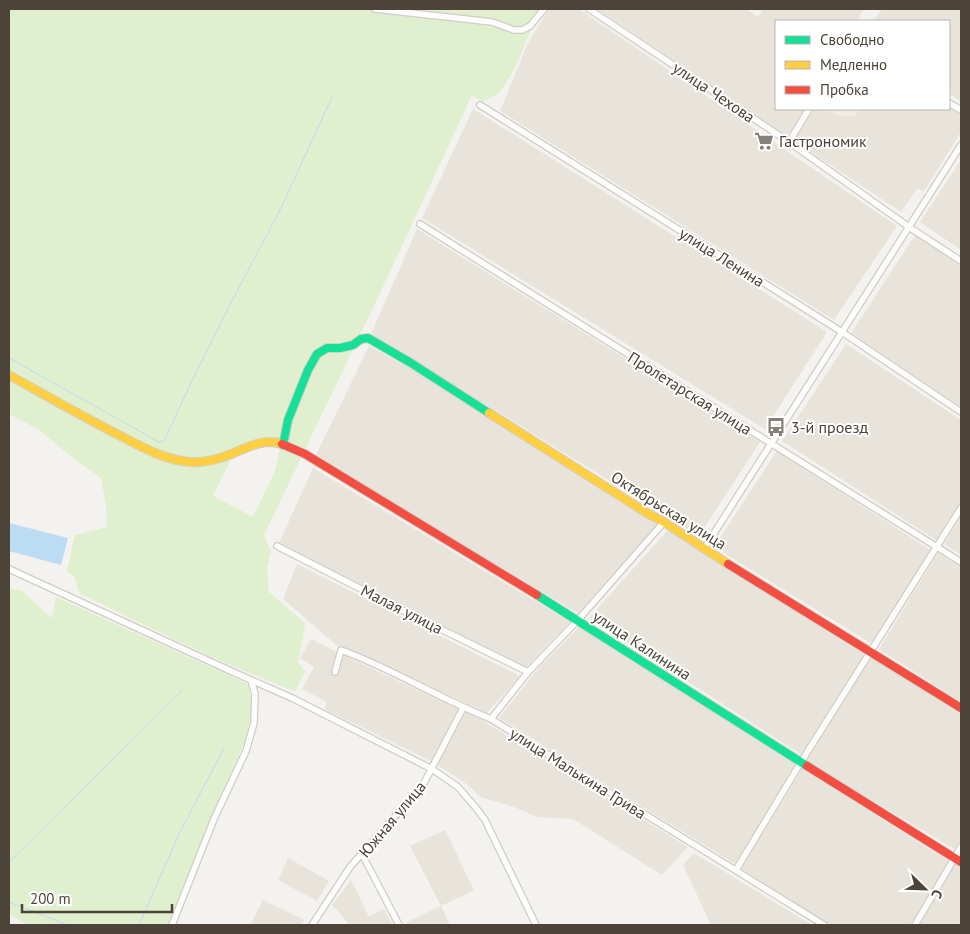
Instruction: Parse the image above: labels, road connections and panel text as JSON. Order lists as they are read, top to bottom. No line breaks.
{"streets":{"street":["улица Чехова","улица Ленина","Пролетарская улица","Октябрьская улица","Малая улица","улица Калинина","улица Малькина Грива","Южная улица"]},"crossings":[["Октябрьская улица","улица Калинина"],["улица Малькина Грива","Южная улица"]],"places":{"supermarket":["Гастрономик"],"bus stop":["3-й проезд"]},"legend":["Свободно","Медленно","Пробка"],"scale_bar":"200 m","north":"bottom right"}
